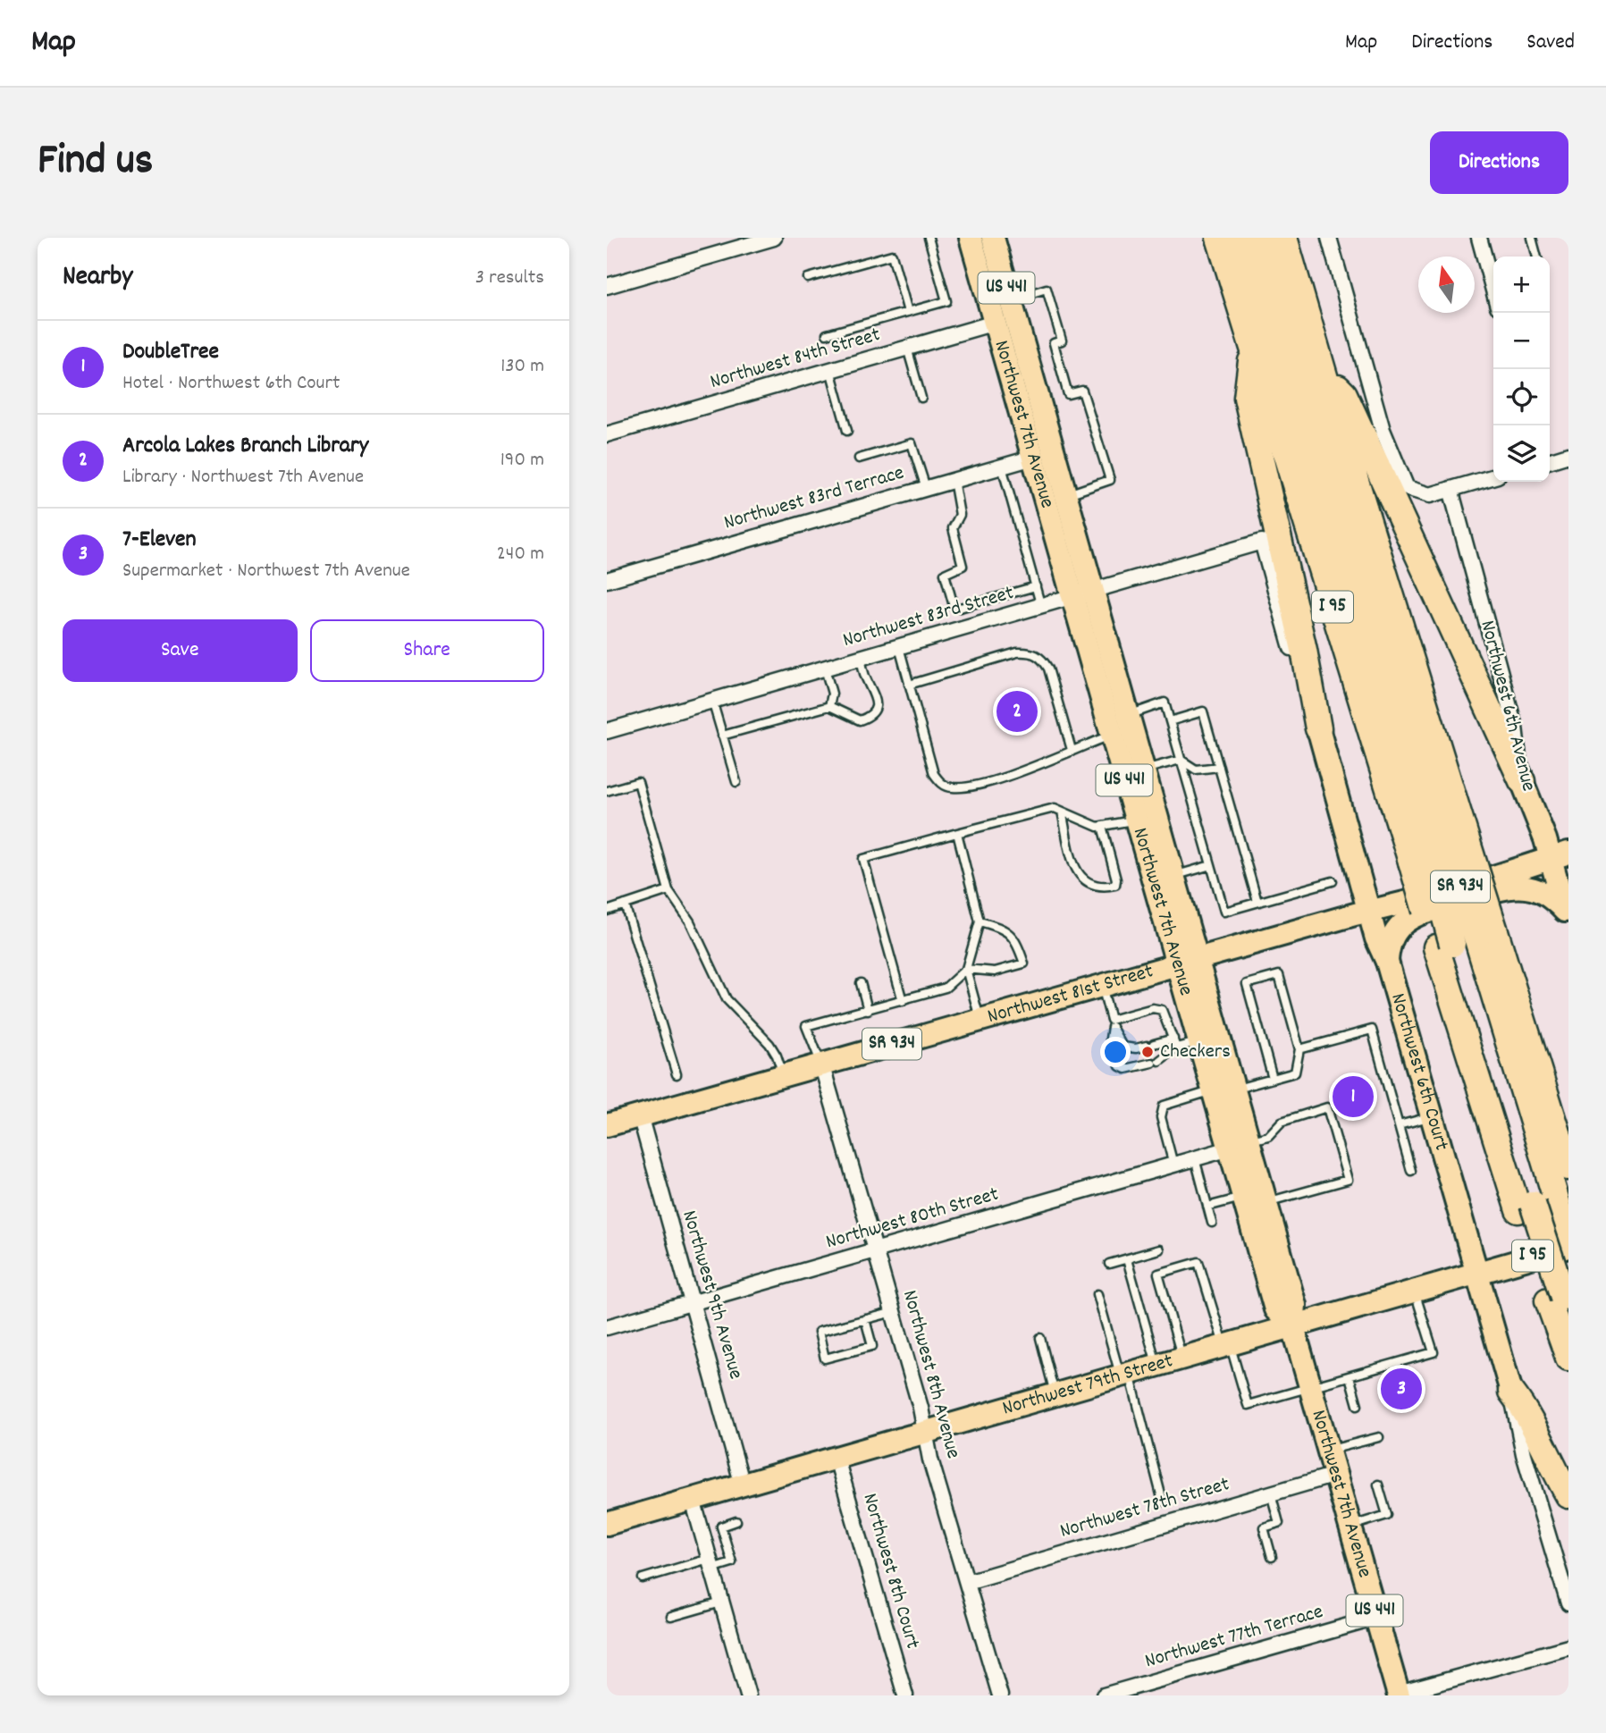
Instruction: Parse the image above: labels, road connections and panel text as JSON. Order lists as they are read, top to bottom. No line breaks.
{"streets":{"highway":["I 95"],"main road":["US 441","Northwest 7th Avenue","Northwest 6th Avenue","SR 934","Northwest 81st Street","Northwest 6th Court","Northwest 79th Street"],"street":["Northwest 84th Street","Northwest 83rd Terrace","Northwest 83rd Street","Northwest 80th Street","Northwest 9th Avenue","Northwest 8th Avenue","Northwest 78th Street","Northwest 8th Court","Northwest 77th Terrace"]},"crossings":[["Northwest 84th Street","Northwest 7th Avenue"],["Northwest 7th Avenue","Northwest 83rd Terrace"],["Northwest 7th Avenue","Northwest 83rd Street"],["Northwest 7th Avenue","Northwest 81st Street"],["Northwest 7th Avenue","Northwest 80th Street"],["Northwest 7th Avenue","Northwest 79th Street"],["Northwest 7th Avenue","Northwest 78th Street"],["Northwest 7th Avenue","Northwest 77th Terrace"],["Northwest 83rd Street","Northwest 6th Court"],["Northwest 6th Avenue","Northwest 81st Street"],["Northwest 81st Street","Northwest 6th Court"],["Northwest 81st Street","Northwest 9th Avenue"],["Northwest 81st Street","Northwest 8th Avenue"],["Northwest 6th Court","Northwest 79th Street"],["Northwest 80th Street","Northwest 9th Avenue"],["Northwest 80th Street","Northwest 8th Avenue"],["Northwest 9th Avenue","Northwest 79th Street"],["Northwest 8th Avenue","Northwest 79th Street"],["Northwest 8th Avenue","Northwest 78th Street"],["Northwest 79th Street","Northwest 8th Court"]],"places":["Checkers"],"north":"top","page":{"header":"Map","nav":["Map","Directions","Saved"],"title":"Find us","buttons":["Directions",["Save","Share"]],"heading":["Nearby","3 results"],"map_buttons":["+","−"],"list":[{"mark":"1","name":"DoubleTree","note":"Hotel · Northwest 6th Court","value":"130 m"},{"mark":"2","name":"Arcola Lakes Branch Library","note":"Library · Northwest 7th Avenue","value":"190 m"},{"mark":"3","name":"7-Eleven","note":"Supermarket · Northwest 7th Avenue","value":"240 m"}],"pins":["2","1","3"]}}
